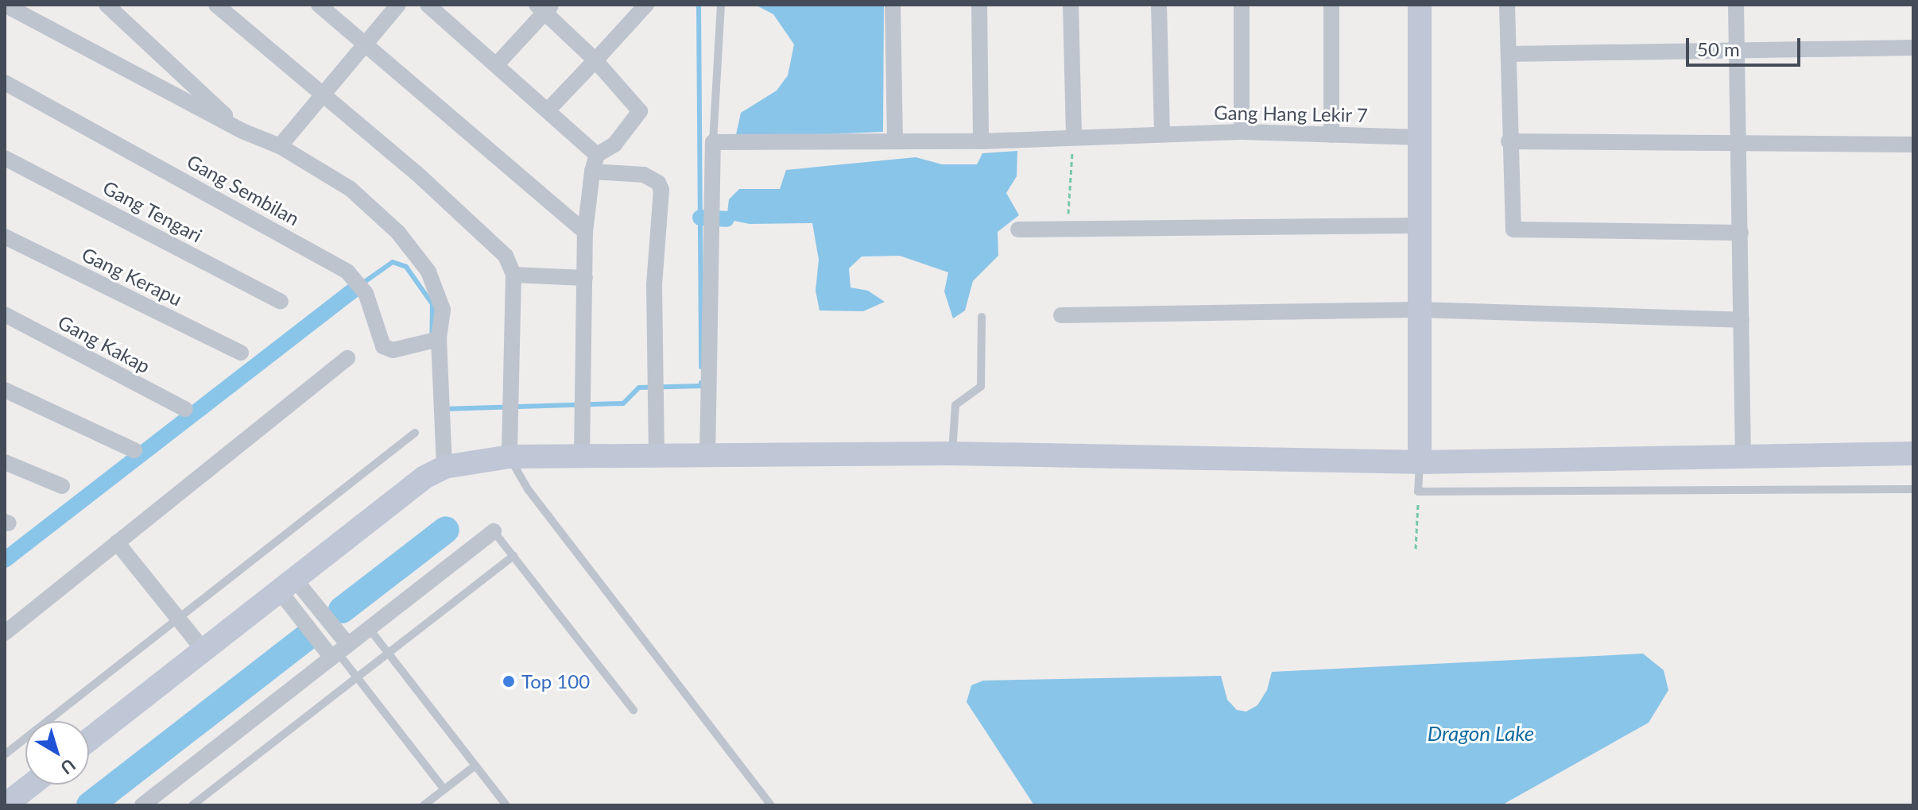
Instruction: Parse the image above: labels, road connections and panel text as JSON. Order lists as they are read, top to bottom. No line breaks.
{"streets":{"street":["Gang Hang Lekir 7","Gang Sembilan","Gang Tengari","Gang Kerapu","Gang Kakap"]},"water":["Dragon Lake"],"places":["Top 100"],"scale_bar":"50 m","north":"bottom right"}
